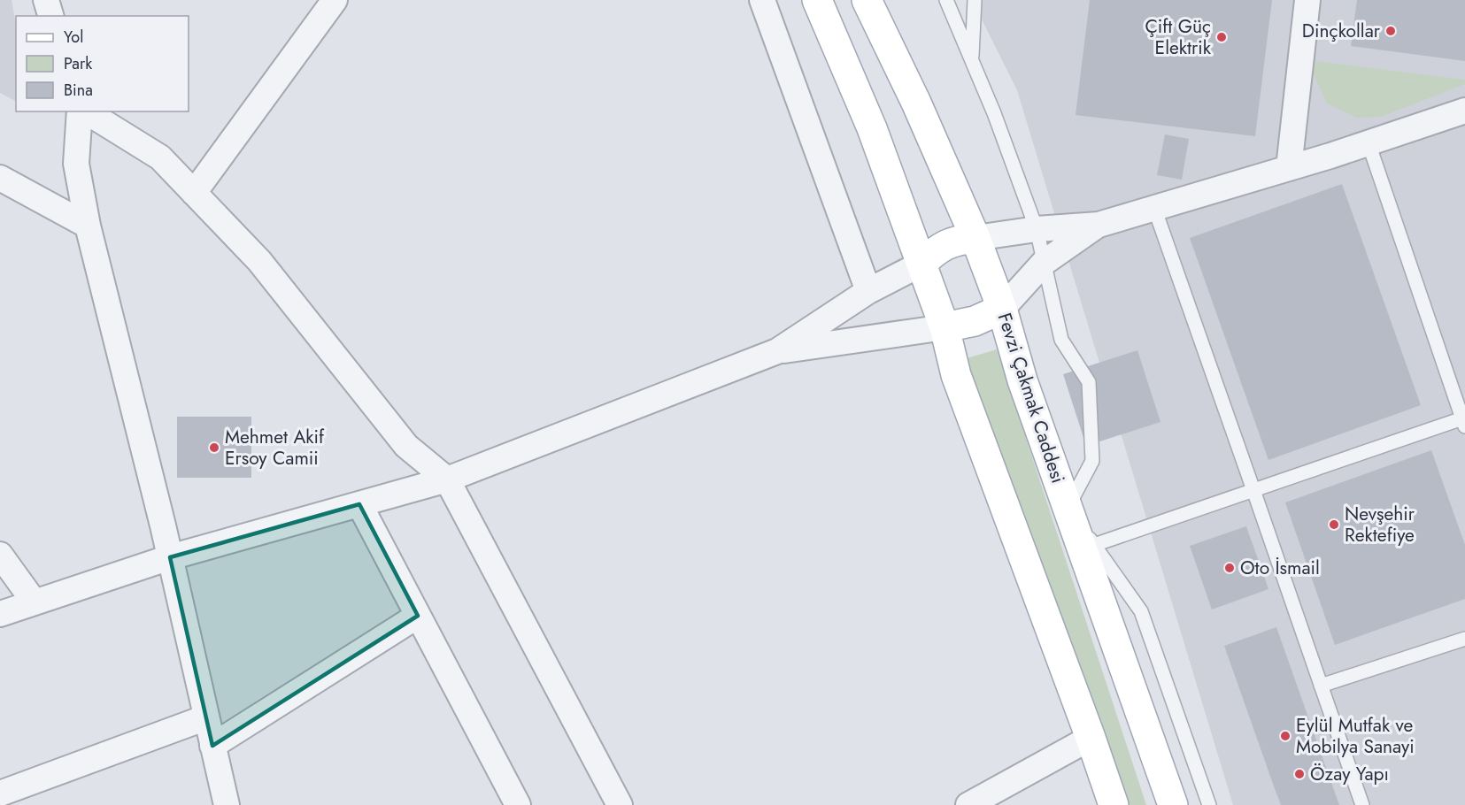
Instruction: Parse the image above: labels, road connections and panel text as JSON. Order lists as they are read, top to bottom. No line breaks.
{"streets":{"main road":["Fevzi Çakmak Caddesi"]},"places":["Dinçkollar","Çift Güç Elektrik","Mehmet Akif Ersoy Camii","Nevşehir Rektefiye","Oto İsmail","Eylül Mutfak ve Mobilya Sanayi","Özay Yapı"],"legend":["Yol","Park","Bina"]}
